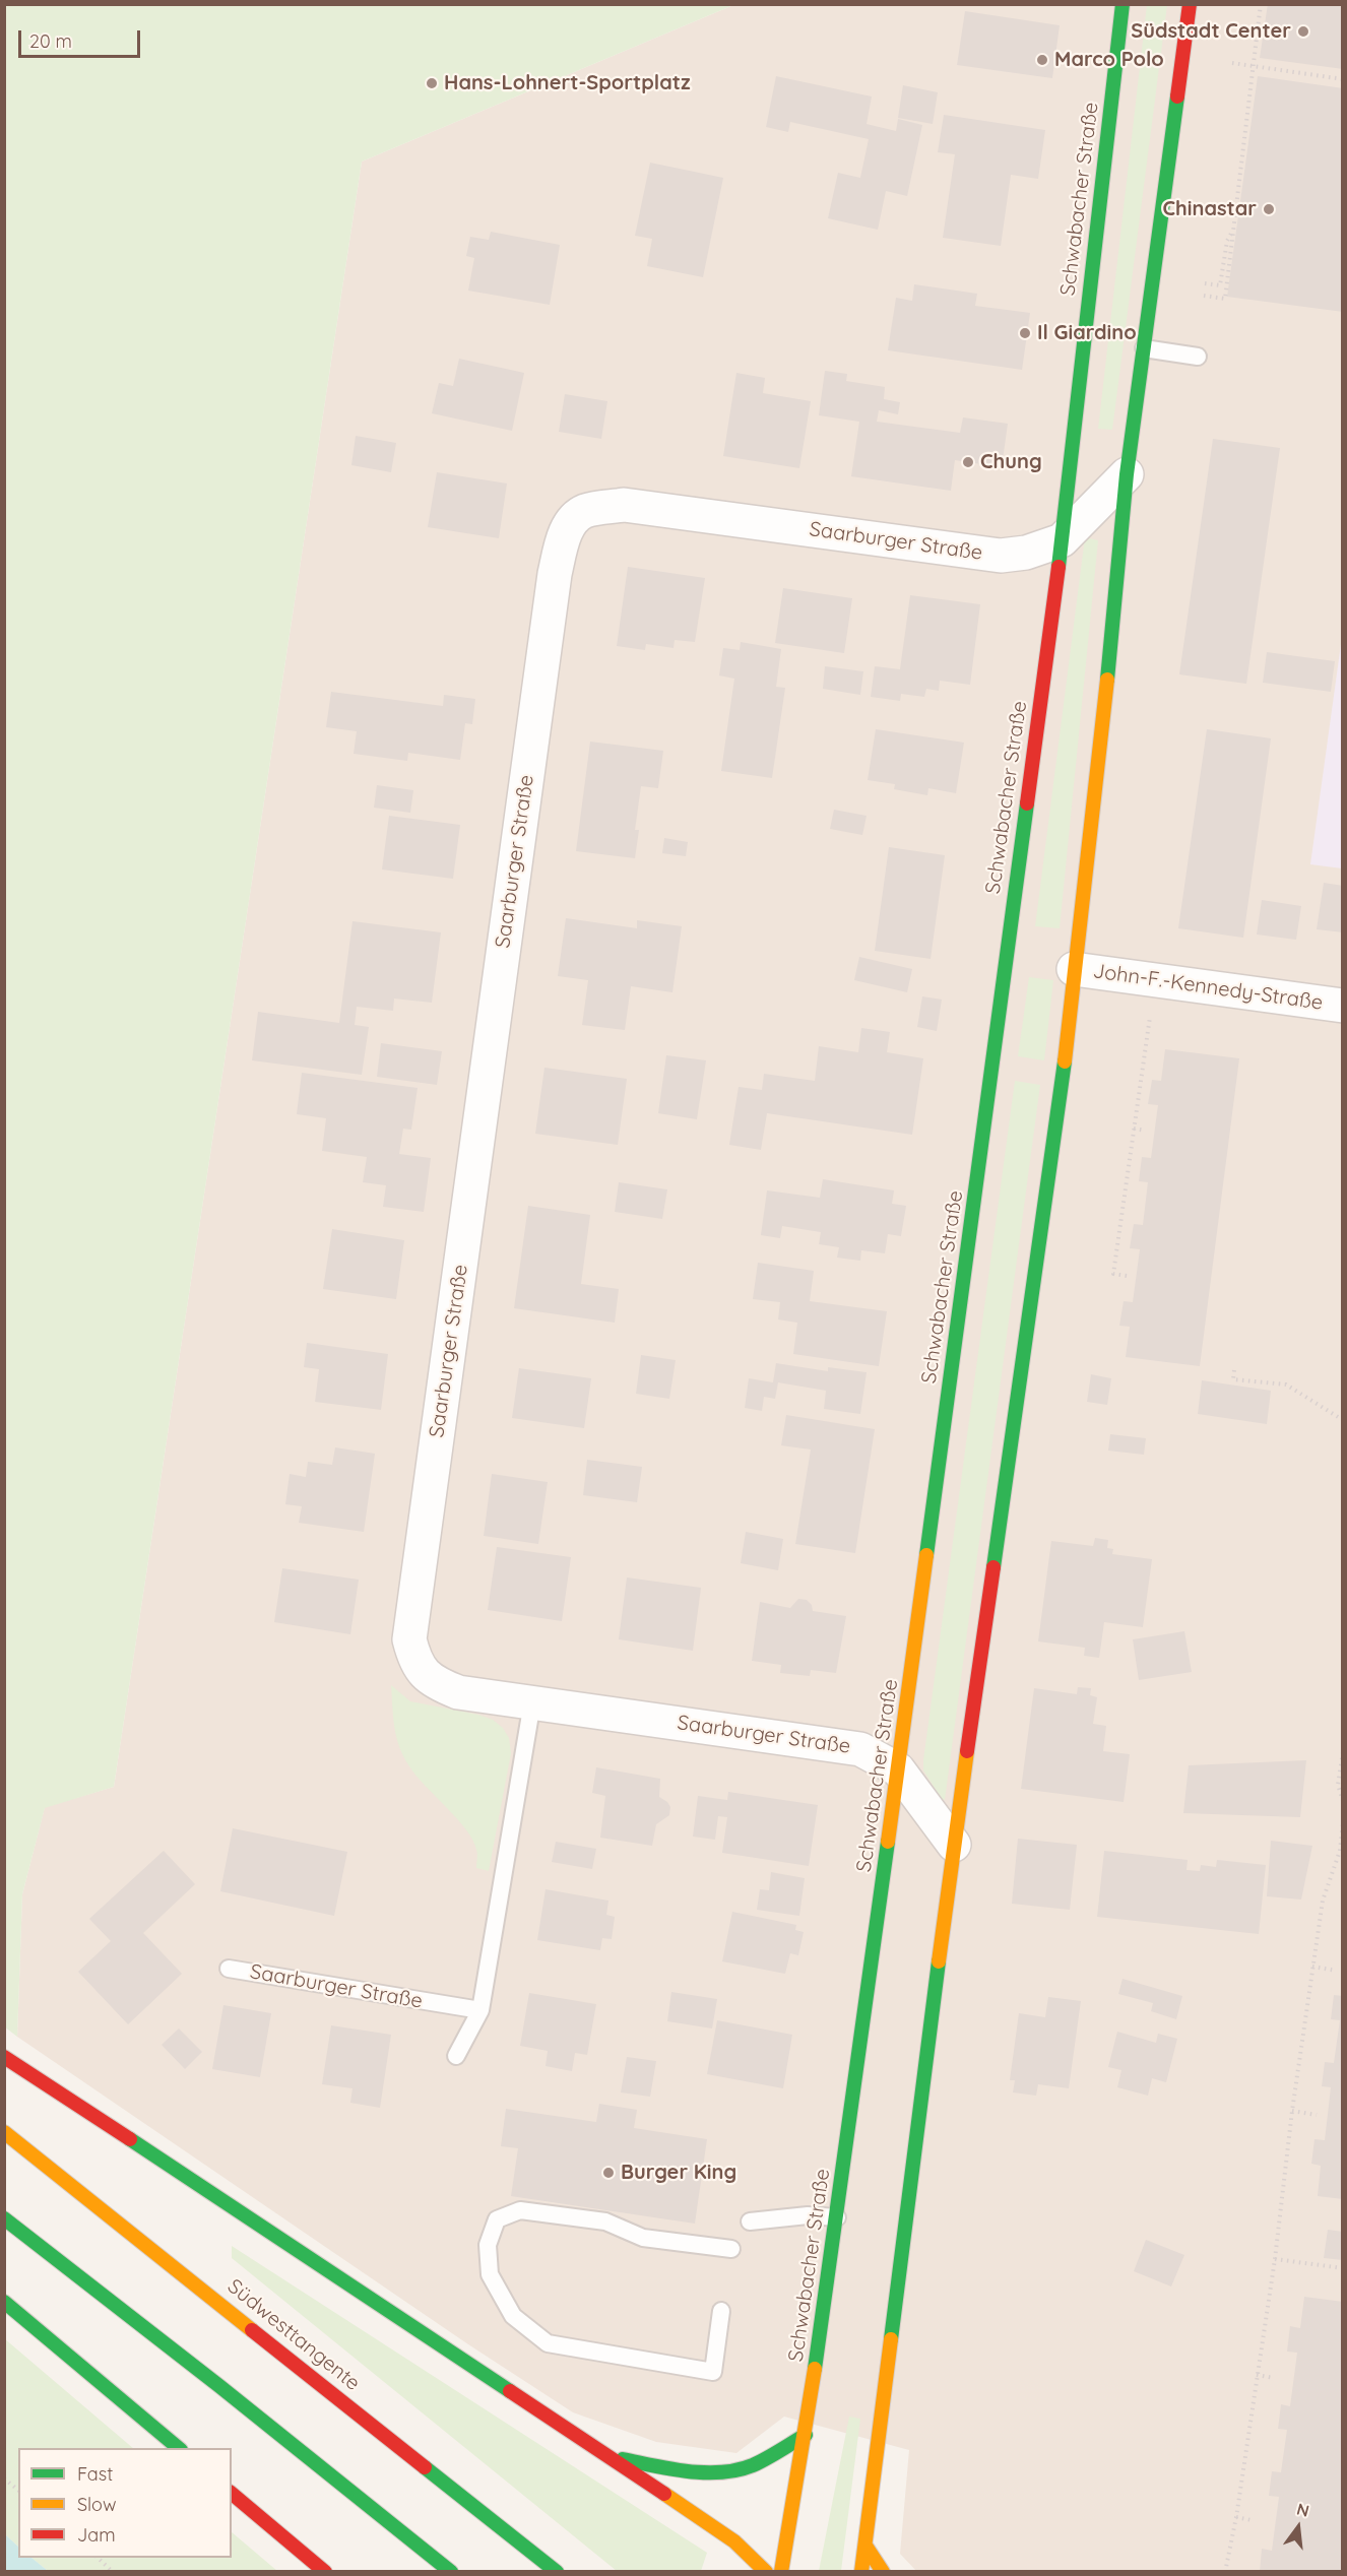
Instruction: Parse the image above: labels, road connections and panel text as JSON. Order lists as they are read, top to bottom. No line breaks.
{"streets":{"main road":["Schwabacher Straße","Südwesttangente"],"street":["Saarburger Straße","John-F.-Kennedy-Straße"]},"crossings":[["Schwabacher Straße","Saarburger Straße"]],"places":["Südstadt Center","Marco Polo","Hans-Lohnert-Sportplatz","Chinastar","Il Giardino","Chung","Burger King"],"legend":["Fast","Slow","Jam"],"scale_bar":"20 m","north":"top"}
